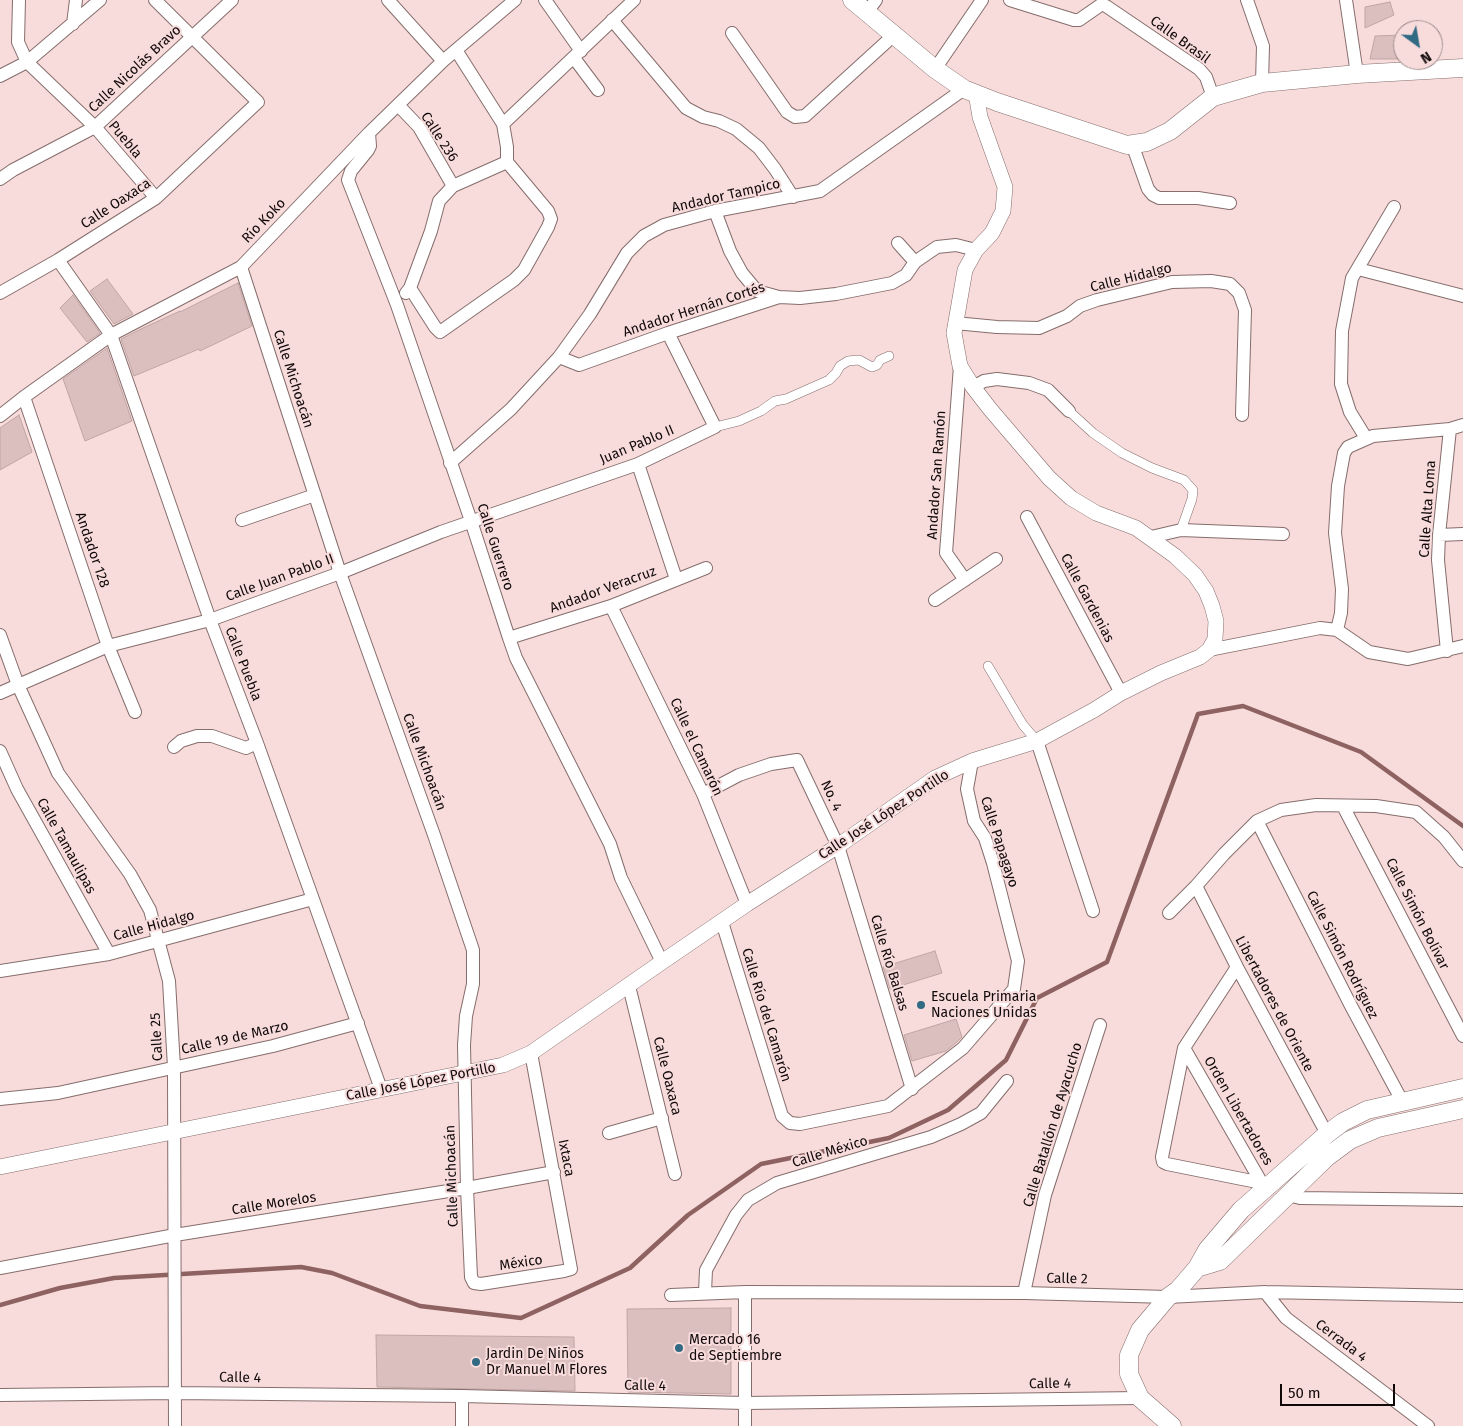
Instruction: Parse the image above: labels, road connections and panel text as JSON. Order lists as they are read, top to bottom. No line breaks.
{"streets":{"street":["Calle Brasil","Calle Nicolás Bravo","Calle 236","Puebla","Andador Tampico","Calle Oaxaca","Río Koko","Calle Hidalgo","Andador Hernán Cortés","Calle Michoacán","Juan Pablo II","Andador San Ramón","Calle Alta Loma","Calle Guerrero","Andador 128","Calle Juan Pablo II","Andador Veracruz","Calle Gardenias","Calle Puebla","Calle el Camarón","No. 4","Calle José López Portillo","Calle Papagayo","Calle Tamaulipas","Calle Simón Bolívar","Calle Simón Rodríguez","Calle Río Balsas","Libertadores de Oriente","Calle Río del Camarón","Calle 25","Calle 19 de Marzo","Orden Libertadores","Calle Batallón de Ayacucho","Calle México","Ixtaca","Calle Morelos","México","Calle 2","Cerrada 4","Calle 4"]},"crossings":[["Calle Nicolás Bravo","Puebla"],["Calle Nicolás Bravo","Calle Oaxaca"],["Calle 236","Río Koko"],["Puebla","Calle Oaxaca"],["Andador Tampico","Andador Hernán Cortés"],["Andador Tampico","Calle Guerrero"],["Calle Oaxaca","Calle Puebla"],["Calle Oaxaca","Calle José López Portillo"],["Río Koko","Calle Michoacán"],["Río Koko","Calle Guerrero"],["Río Koko","Andador 128"],["Río Koko","Calle Puebla"],["Calle Hidalgo","Calle Puebla"],["Calle Hidalgo","Calle Tamaulipas"],["Calle Hidalgo","Calle 25"],["Calle Michoacán","Calle Juan Pablo II"],["Calle Michoacán","Calle José López Portillo"],["Calle Michoacán","Calle Morelos"],["Calle Michoacán","México"],["Juan Pablo II","Calle Juan Pablo II"],["Calle Guerrero","Calle Juan Pablo II"],["Calle Guerrero","Andador Veracruz"],["Calle Guerrero","Calle José López Portillo"],["Andador 128","Calle Juan Pablo II"],["Calle Juan Pablo II","Calle Puebla"],["Calle Juan Pablo II","Calle 25"],["Andador Veracruz","Calle el Camarón"],["Calle Gardenias","Calle José López Portillo"],["Calle Puebla","Calle José López Portillo"],["Calle Puebla","Calle 19 de Marzo"],["Calle el Camarón","No. 4"],["Calle el Camarón","Calle José López Portillo"],["No. 4","Calle José López Portillo"],["No. 4","Calle Río Balsas"],["Calle José López Portillo","Calle Papagayo"],["Calle José López Portillo","Calle Río Balsas"],["Calle José López Portillo","Calle Río del Camarón"],["Calle José López Portillo","Calle 25"],["Calle José López Portillo","Ixtaca"],["Calle Papagayo","Calle Río Balsas"],["Calle Papagayo","Calle Río del Camarón"],["Calle Río Balsas","Calle Río del Camarón"],["Calle 25","Calle 19 de Marzo"],["Calle 25","Calle Morelos"],["Calle 25","Calle 4"],["Calle Batallón de Ayacucho","Calle 2"],["Calle México","Calle 2"],["Ixtaca","Calle Morelos"],["Ixtaca","México"],["Calle 2","Cerrada 4"]],"places":["Escuela Primaria Naciones Unidas","Mercado 16 de Septiembre","Jardin De Niños Dr Manuel M Flores"],"scale_bar":"50 m","north":"bottom right"}
